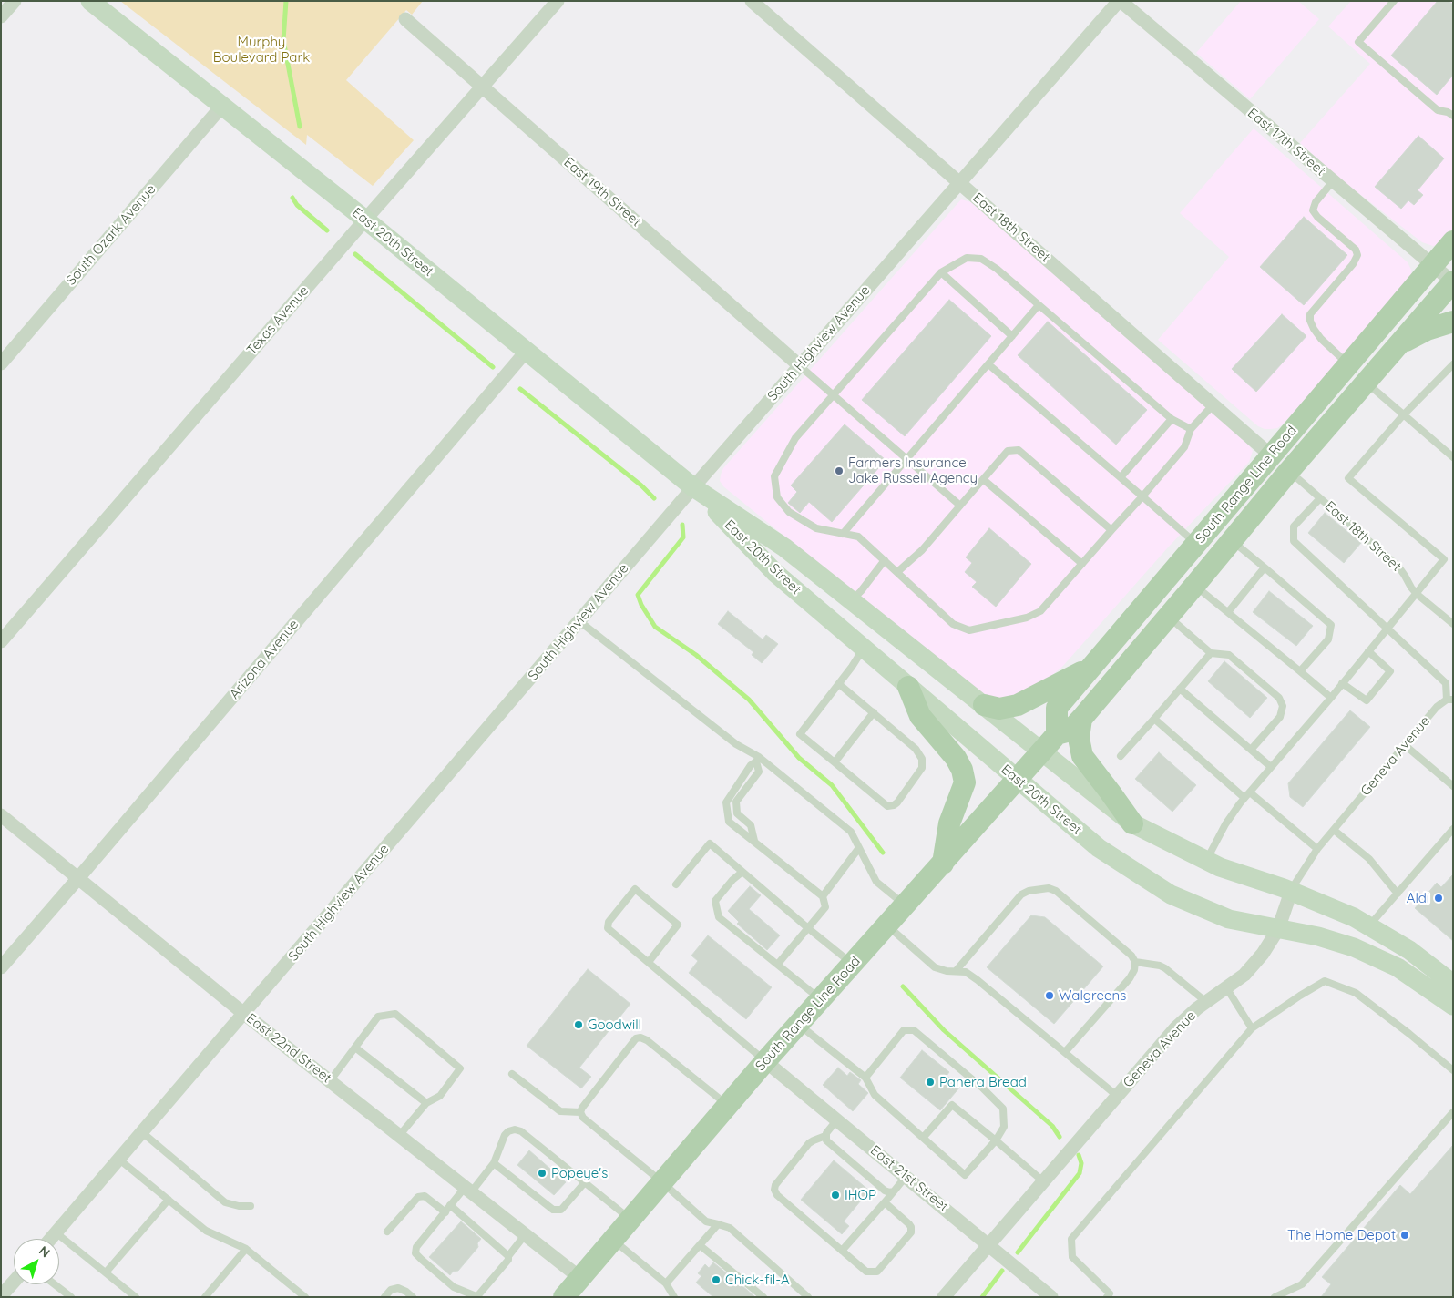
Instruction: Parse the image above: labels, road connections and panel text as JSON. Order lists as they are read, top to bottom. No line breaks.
{"streets":{"main road":["East 20th Street","South Range Line Road"],"street":["East 17th Street","East 19th Street","East 18th Street","South Ozark Avenue","Texas Avenue","South Highview Avenue","Arizona Avenue","Geneva Avenue","East 22nd Street","East 21st Street"]},"crossings":[["East 17th Street","South Highview Avenue"],["East 17th Street","South Range Line Road"],["East 19th Street","Texas Avenue"],["East 19th Street","South Highview Avenue"],["East 18th Street","South Highview Avenue"],["East 18th Street","South Range Line Road"],["South Ozark Avenue","East 20th Street"],["East 20th Street","Texas Avenue"],["East 20th Street","South Highview Avenue"],["East 20th Street","South Range Line Road"],["East 20th Street","Arizona Avenue"],["East 20th Street","Geneva Avenue"],["South Highview Avenue","East 22nd Street"],["South Range Line Road","East 22nd Street"],["South Range Line Road","East 21st Street"],["Arizona Avenue","East 22nd Street"],["Geneva Avenue","East 21st Street"]],"parks":["Murphy Boulevard Park"],"places":["Farmers Insurance Jake Russell Agency","Aldi","Walgreens","Goodwill","Panera Bread","Popeye's","IHOP","The Home Depot","Chick-fil-A"],"north":"top right"}
